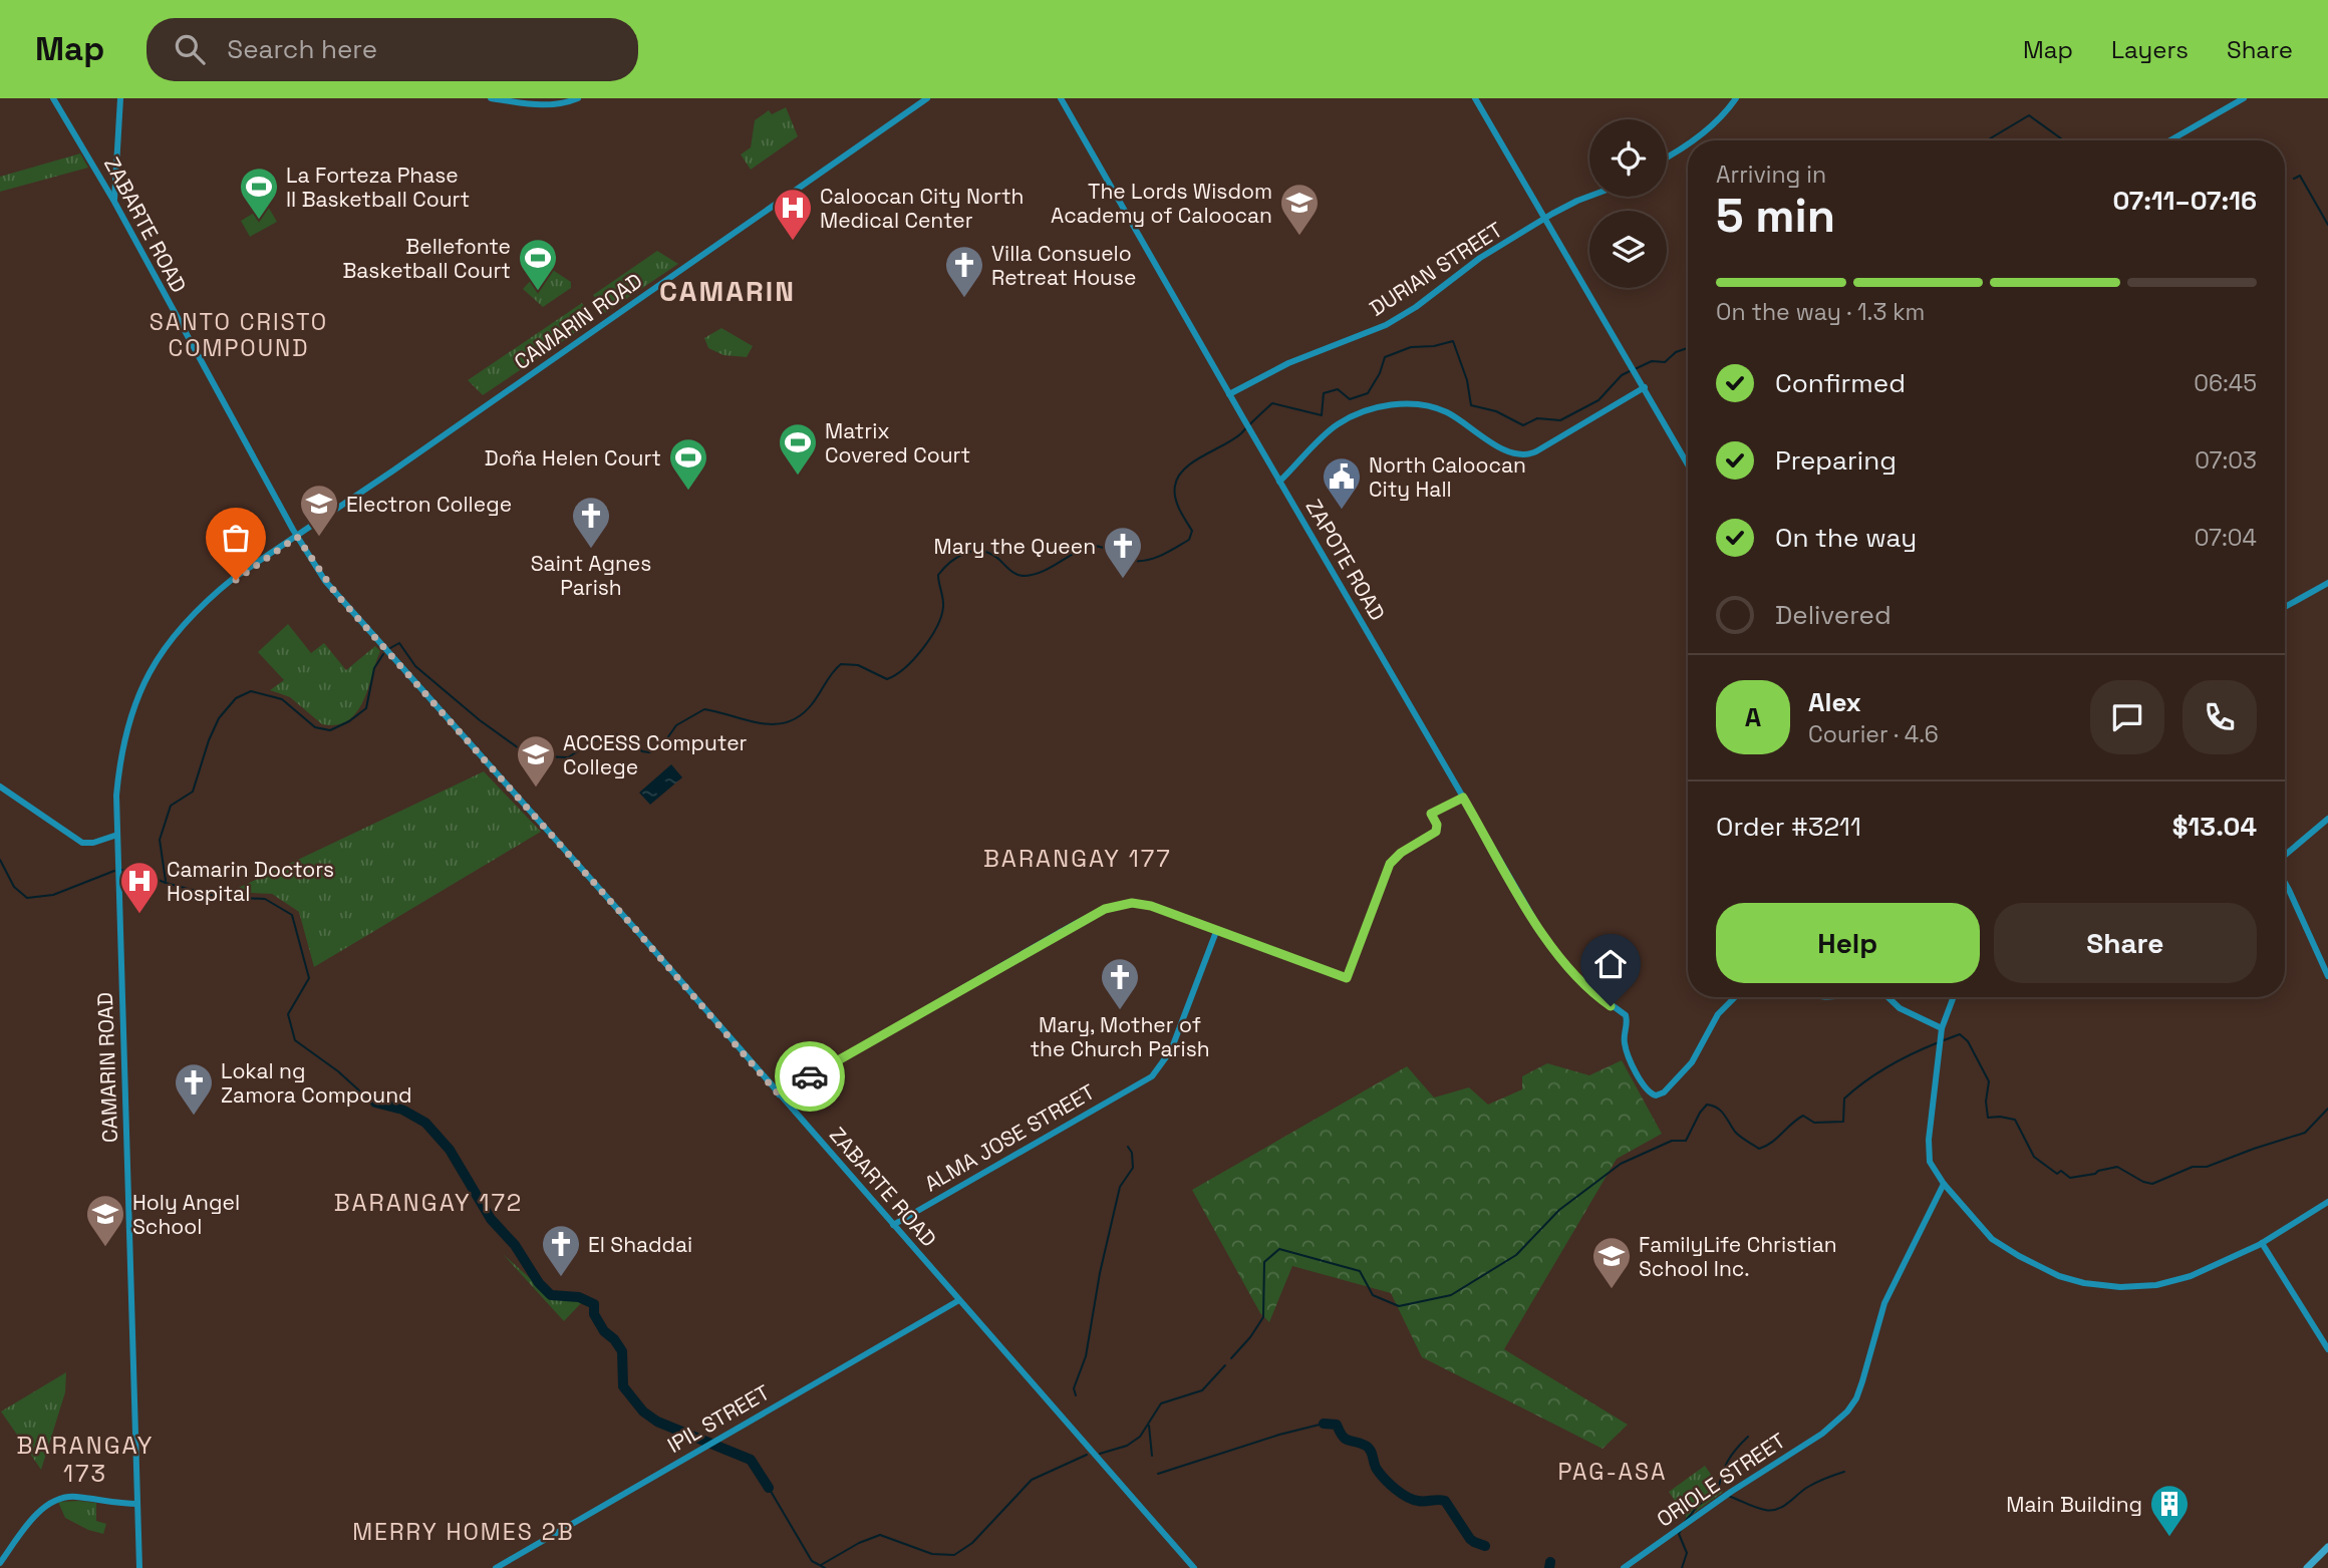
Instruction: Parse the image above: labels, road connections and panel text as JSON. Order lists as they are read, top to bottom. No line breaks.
{"streets":{"main road":["ZABARTE ROAD","DURIAN STREET","CAMARIN ROAD","ZAPOTE ROAD","ALMA JOSE STREET","IPIL STREET","ORIOLE STREET"]},"crossings":[["ZABARTE ROAD","CAMARIN ROAD"],["ZABARTE ROAD","ALMA JOSE STREET"],["ZABARTE ROAD","IPIL STREET"],["DURIAN STREET","ZAPOTE ROAD"]],"districts":["CAMARIN","SANTO CRISTO COMPOUND","BARANGAY 177","BARANGAY 172","BARANGAY 173","PAG-ASA","MERRY HOMES 2B"],"places":{"sports":["La Forteza Phase II Basketball Court","Bellefonte Basketball Court","Matrix Covered Court","Doña Helen Court"],"school or university":["The Lords Wisdom Academy of Caloocan","Electron College","ACCESS Computer College","Holy Angel School","FamilyLife Christian School Inc."],"hospital":["Caloocan City North Medical Center","Camarin Doctors Hospital"],"church":["Villa Consuelo Retreat House","Saint Agnes Parish","Mary the Queen","Mary, Mother of the Church Parish","Lokal ng Zamora Compound","El Shaddai"],"public building":["North Caloocan City Hall"],"building":["Main Building"]},"page":{"header":"Map","search":"Search here","nav":["Map","Layers","Share"],"heading":["5 min","Arriving in","07:11–07:16"],"panel":["Alex","Courier · 4.6","Order #3211","$13.04"],"bar":"On the way · 1.3 km","list":[["Confirmed","06:45"],["Preparing","07:03"],["On the way","07:04"],"Delivered"],"round":"A","buttons":["Help","Share"]}}
